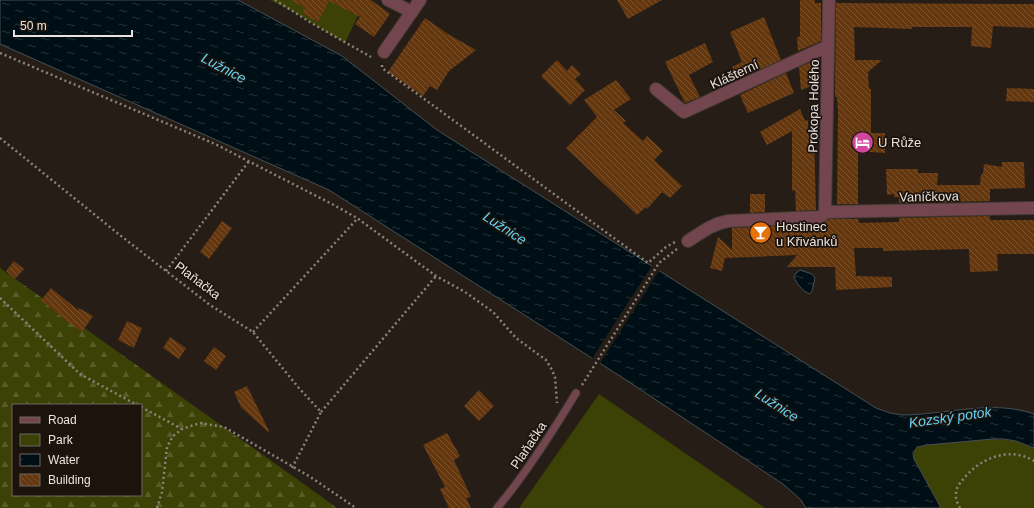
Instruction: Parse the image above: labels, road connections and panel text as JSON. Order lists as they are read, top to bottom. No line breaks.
{"streets":{"street":["Klášterní","Prokopa Holého","Vaníčkova"],"lane":["Plaňačka"]},"crossings":[["Klášterní","Prokopa Holého"],["Prokopa Holého","Vaníčkova"]],"water":["Lužnice","Kozský potok"],"places":{"hotel":["U Růže"],"bar":["Hostinec u Křivánků"]},"legend":["Road","Park","Water","Building"],"scale_bar":"50 m"}
